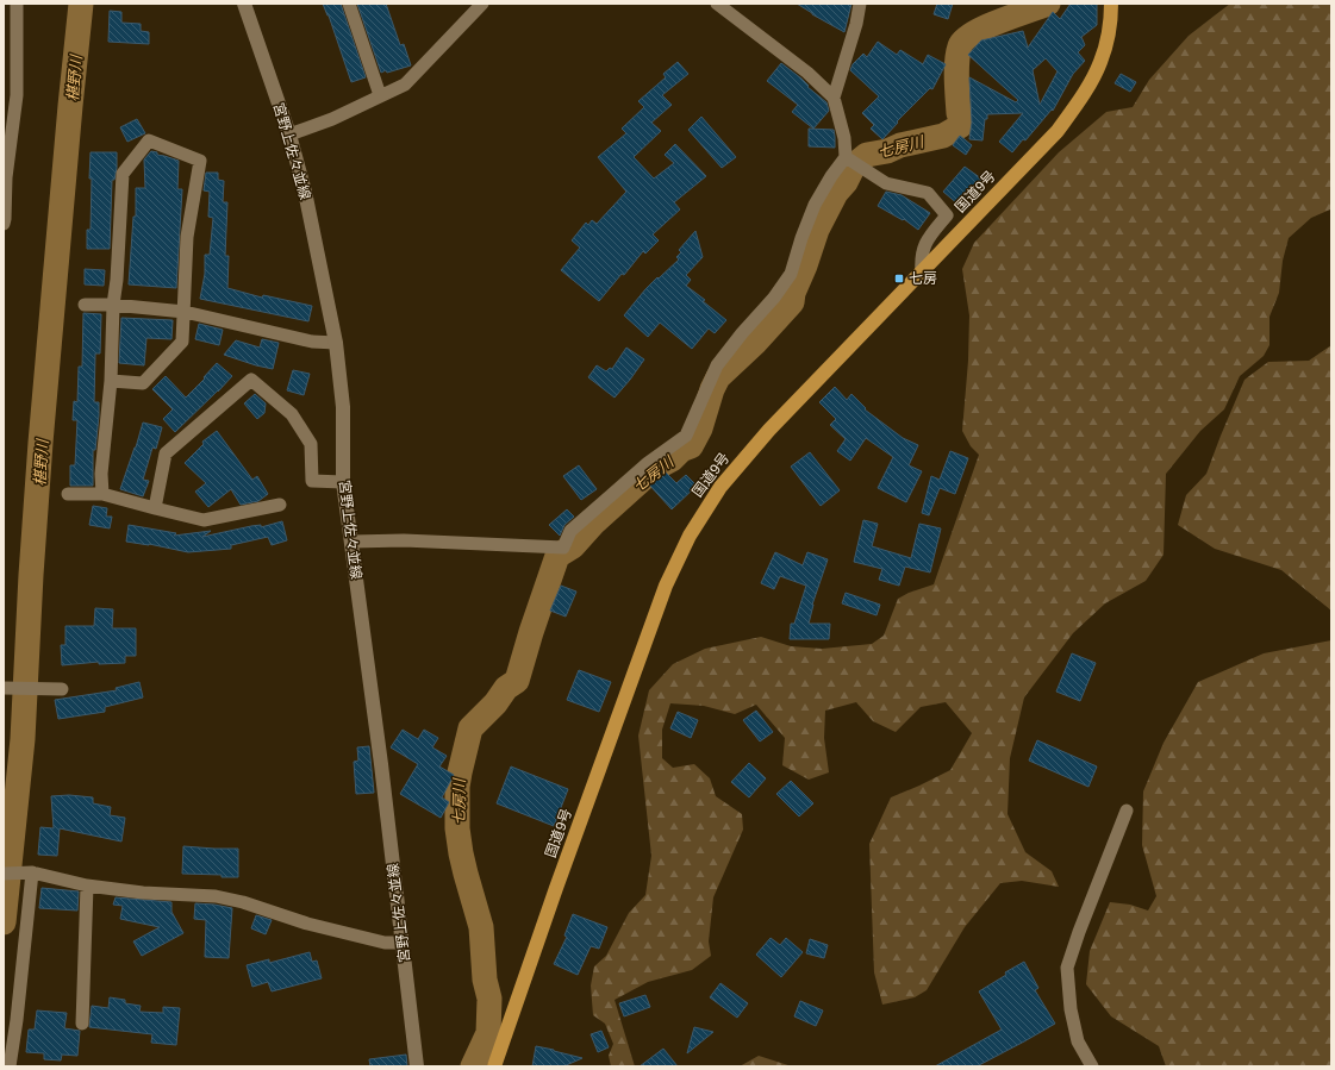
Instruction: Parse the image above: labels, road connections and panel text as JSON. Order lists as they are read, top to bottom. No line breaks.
{"streets":{"highway":["国道9号"],"main road":["宮野上佐々並線"]},"water":["椹野川","七房川"],"places":{"transit":["七房"]}}
